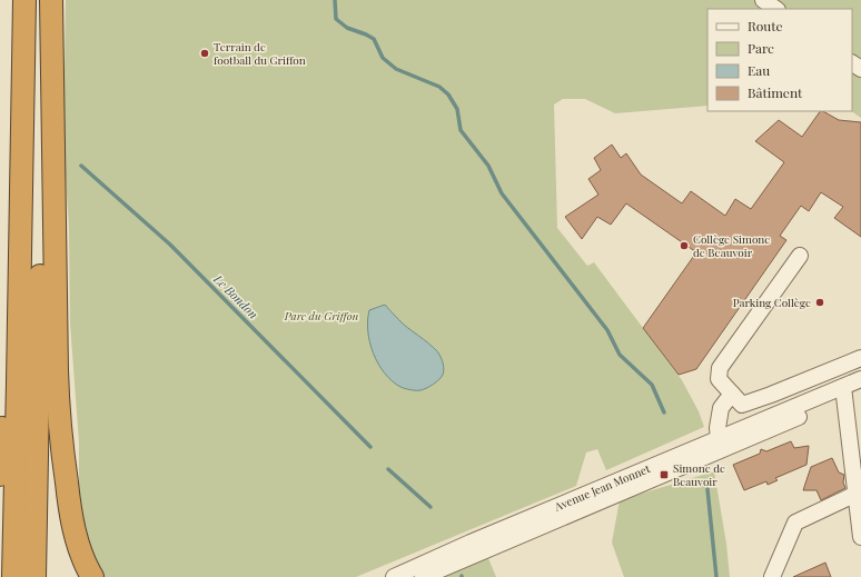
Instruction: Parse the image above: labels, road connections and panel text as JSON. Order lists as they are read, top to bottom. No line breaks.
{"streets":{"street":["Avenue Jean Monnet"]},"water":["Le Bondon"],"parks":["Parc du Griffon"],"places":{"other":["Terrain de football du Griffon","Collège Simone de Beauvoir","Parking Collège"],"transit":["Simone de Beauvoir"]},"legend":["Route","Parc","Eau","Bâtiment"]}
